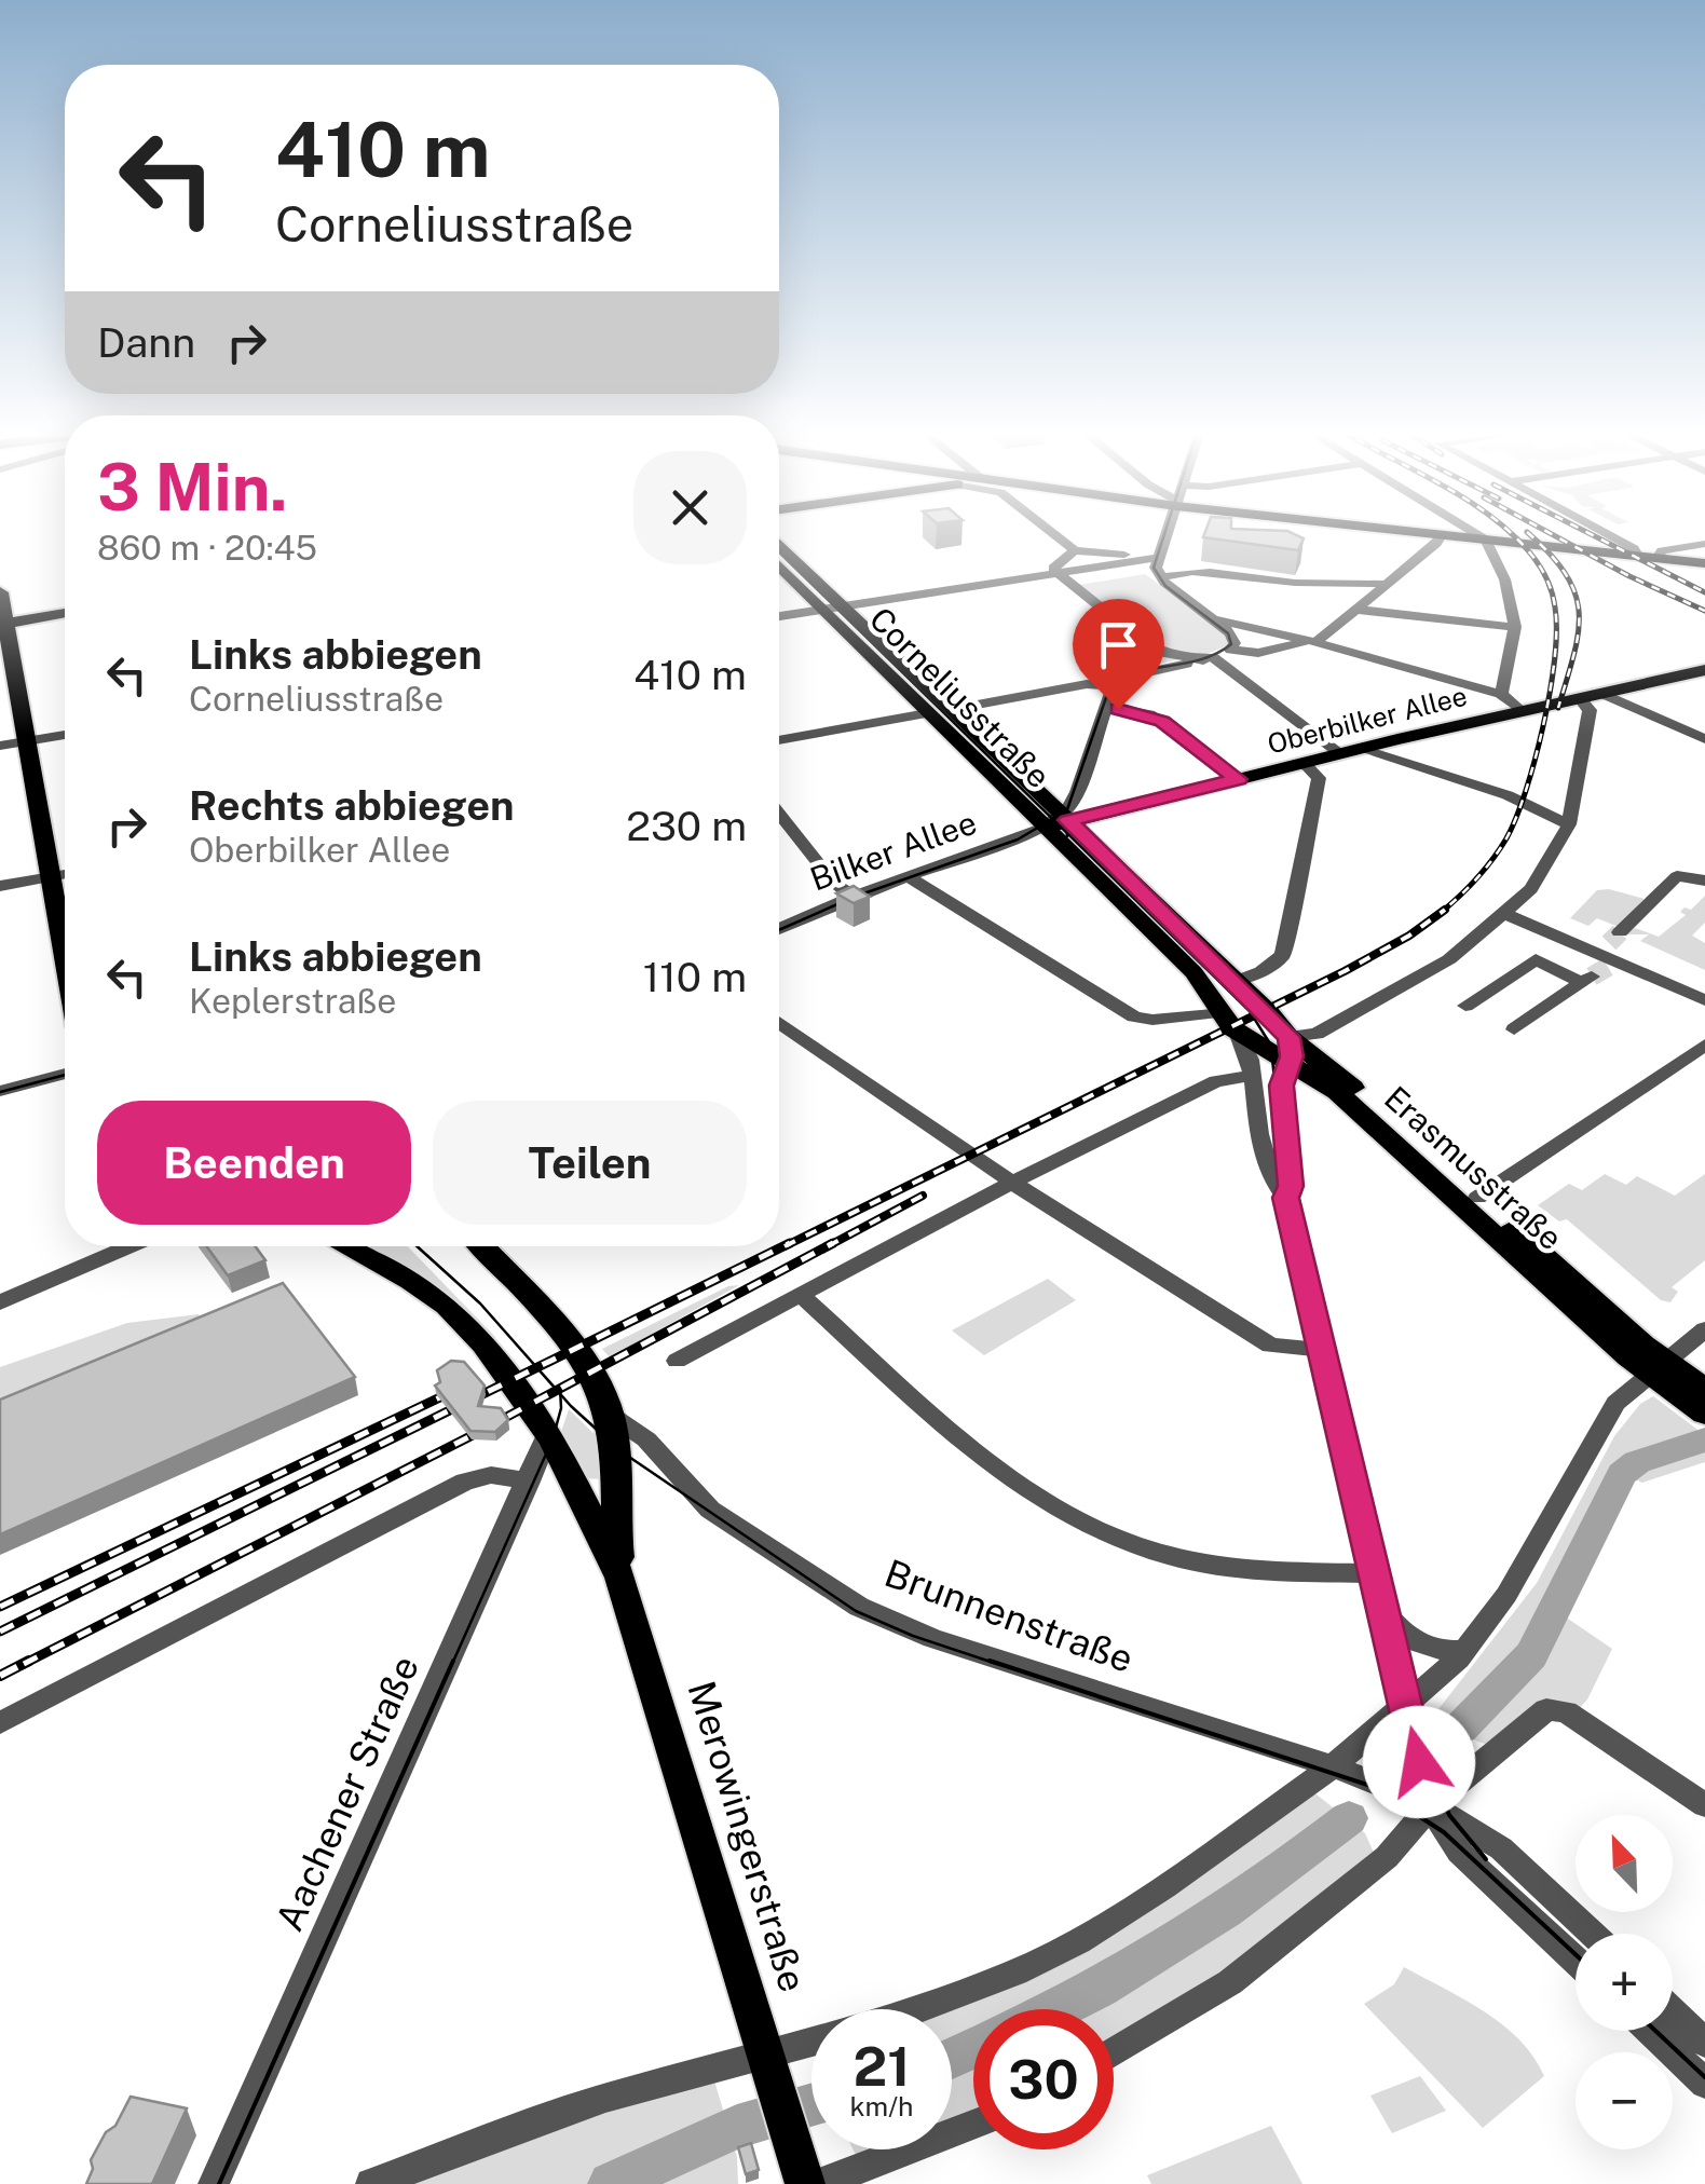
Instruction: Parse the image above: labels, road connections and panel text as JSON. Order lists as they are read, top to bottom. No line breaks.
{"streets":{"main road":["Corneliusstraße","Oberbilker Allee","Erasmusstraße","Merowingerstraße"],"street":["Bilker Allee","Brunnenstraße","Aachener Straße"]},"crossings":[["Corneliusstraße","Oberbilker Allee"],["Corneliusstraße","Bilker Allee"],["Corneliusstraße","Erasmusstraße"],["Oberbilker Allee","Bilker Allee"],["Brunnenstraße","Merowingerstraße"],["Aachener Straße","Merowingerstraße"]],"north":"top left","page":{"turn":["410 m","Corneliusstraße"],"then":"Dann","heading":["3 Min.","860 m · 20:45"],"list":[{"name":"Links abbiegen","note":"Corneliusstraße","value":"410 m"},{"name":"Rechts abbiegen","note":"Oberbilker Allee","value":"230 m"},{"name":"Links abbiegen","note":"Keplerstraße","value":"110 m"}],"buttons":["Beenden","Teilen"],"map_buttons":["+","−"],"speed":"21 km/h","limit":"30"}}
